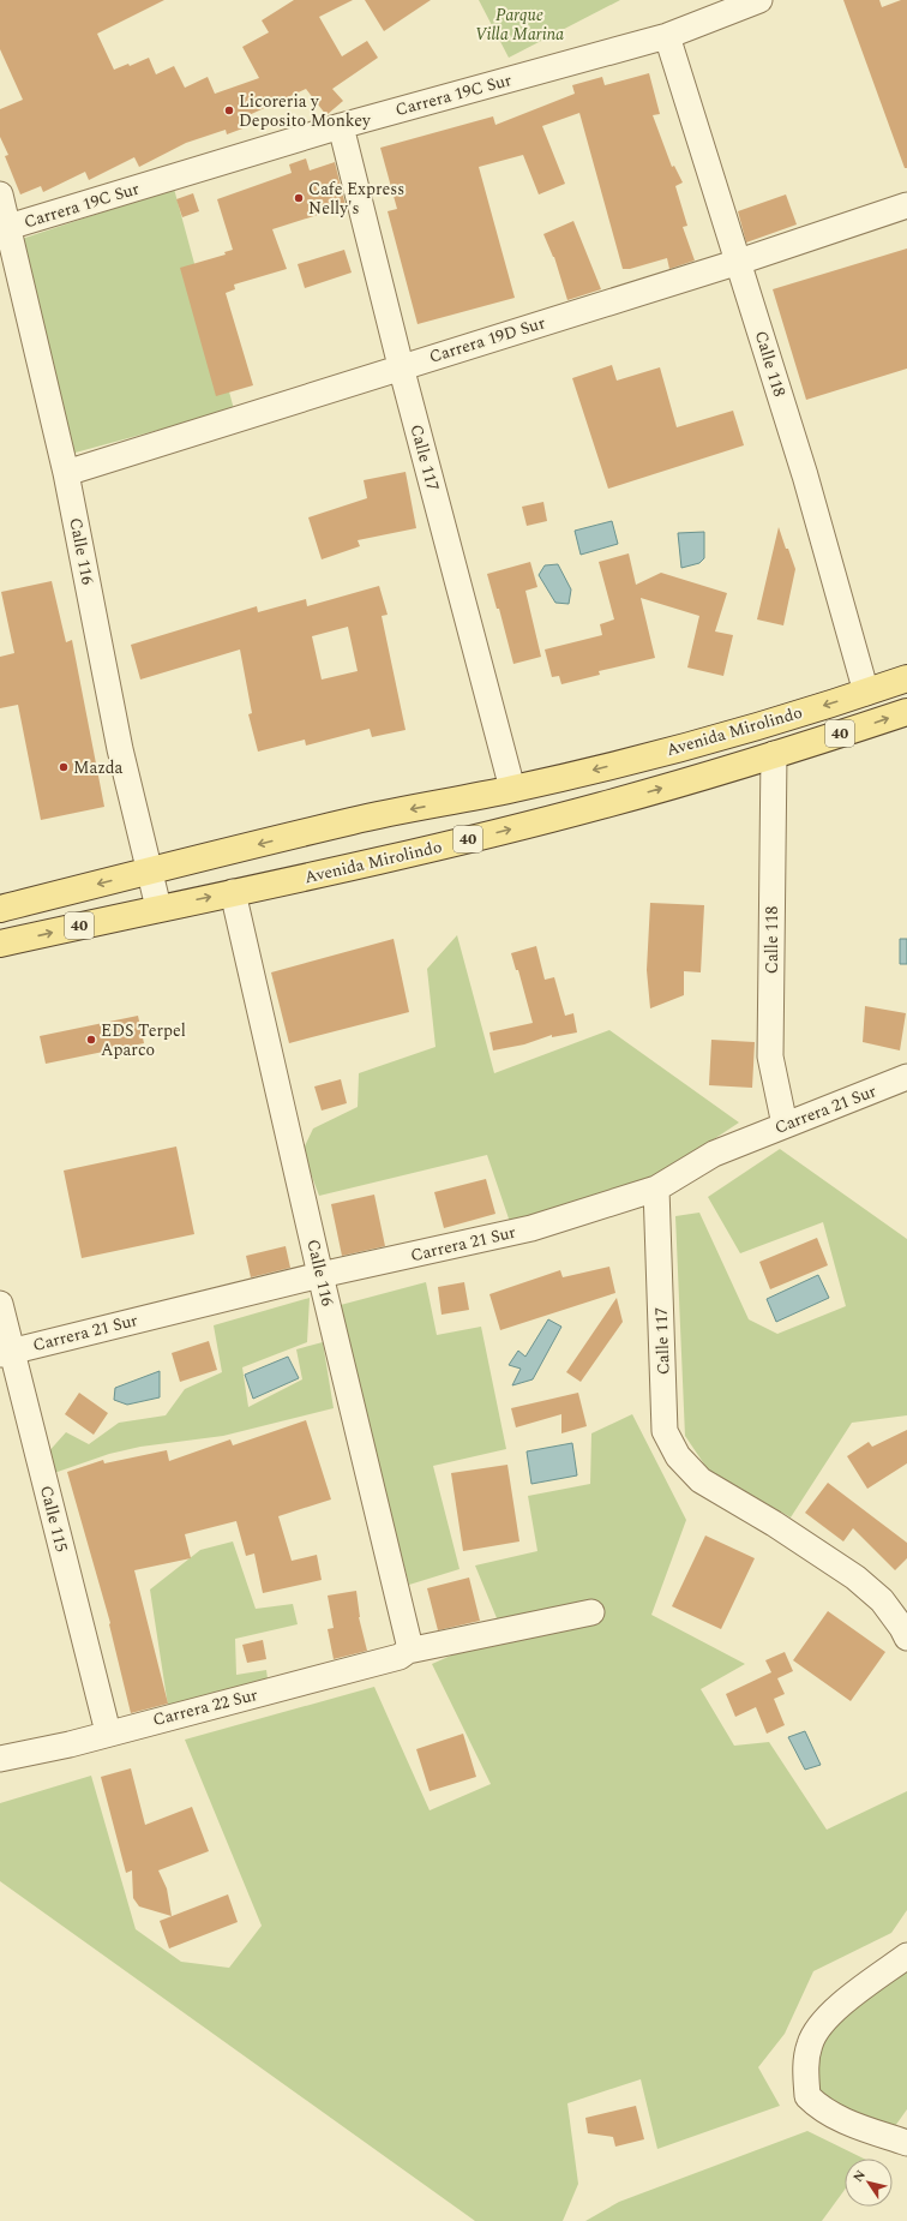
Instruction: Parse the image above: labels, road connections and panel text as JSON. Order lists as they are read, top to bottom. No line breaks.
{"streets":{"main road":["Avenida Mirolindo","40"],"street":["Carrera 19C Sur","Carrera 19D Sur","Calle 118","Calle 117","Calle 116","Carrera 21 Sur","Calle 115","Carrera 22 Sur"]},"crossings":[["Carrera 19C Sur","Calle 118"],["Carrera 19C Sur","Calle 117"],["Carrera 19C Sur","Calle 116"],["Carrera 19D Sur","Calle 118"],["Carrera 19D Sur","Calle 117"],["Carrera 19D Sur","Calle 116"],["Calle 118","Avenida Mirolindo"],["Calle 118","Carrera 21 Sur"],["Calle 117","Avenida Mirolindo"],["Calle 117","Carrera 21 Sur"],["Calle 116","Avenida Mirolindo"],["Calle 116","Carrera 21 Sur"],["Calle 116","Carrera 22 Sur"],["Carrera 21 Sur","Calle 115"],["Calle 115","Carrera 22 Sur"]],"parks":["Parque Villa Marina"],"places":["Licoreria y Deposito Monkey","Cafe Express Nelly's","Mazda","EDS Terpel Aparco"],"north":"top left"}
